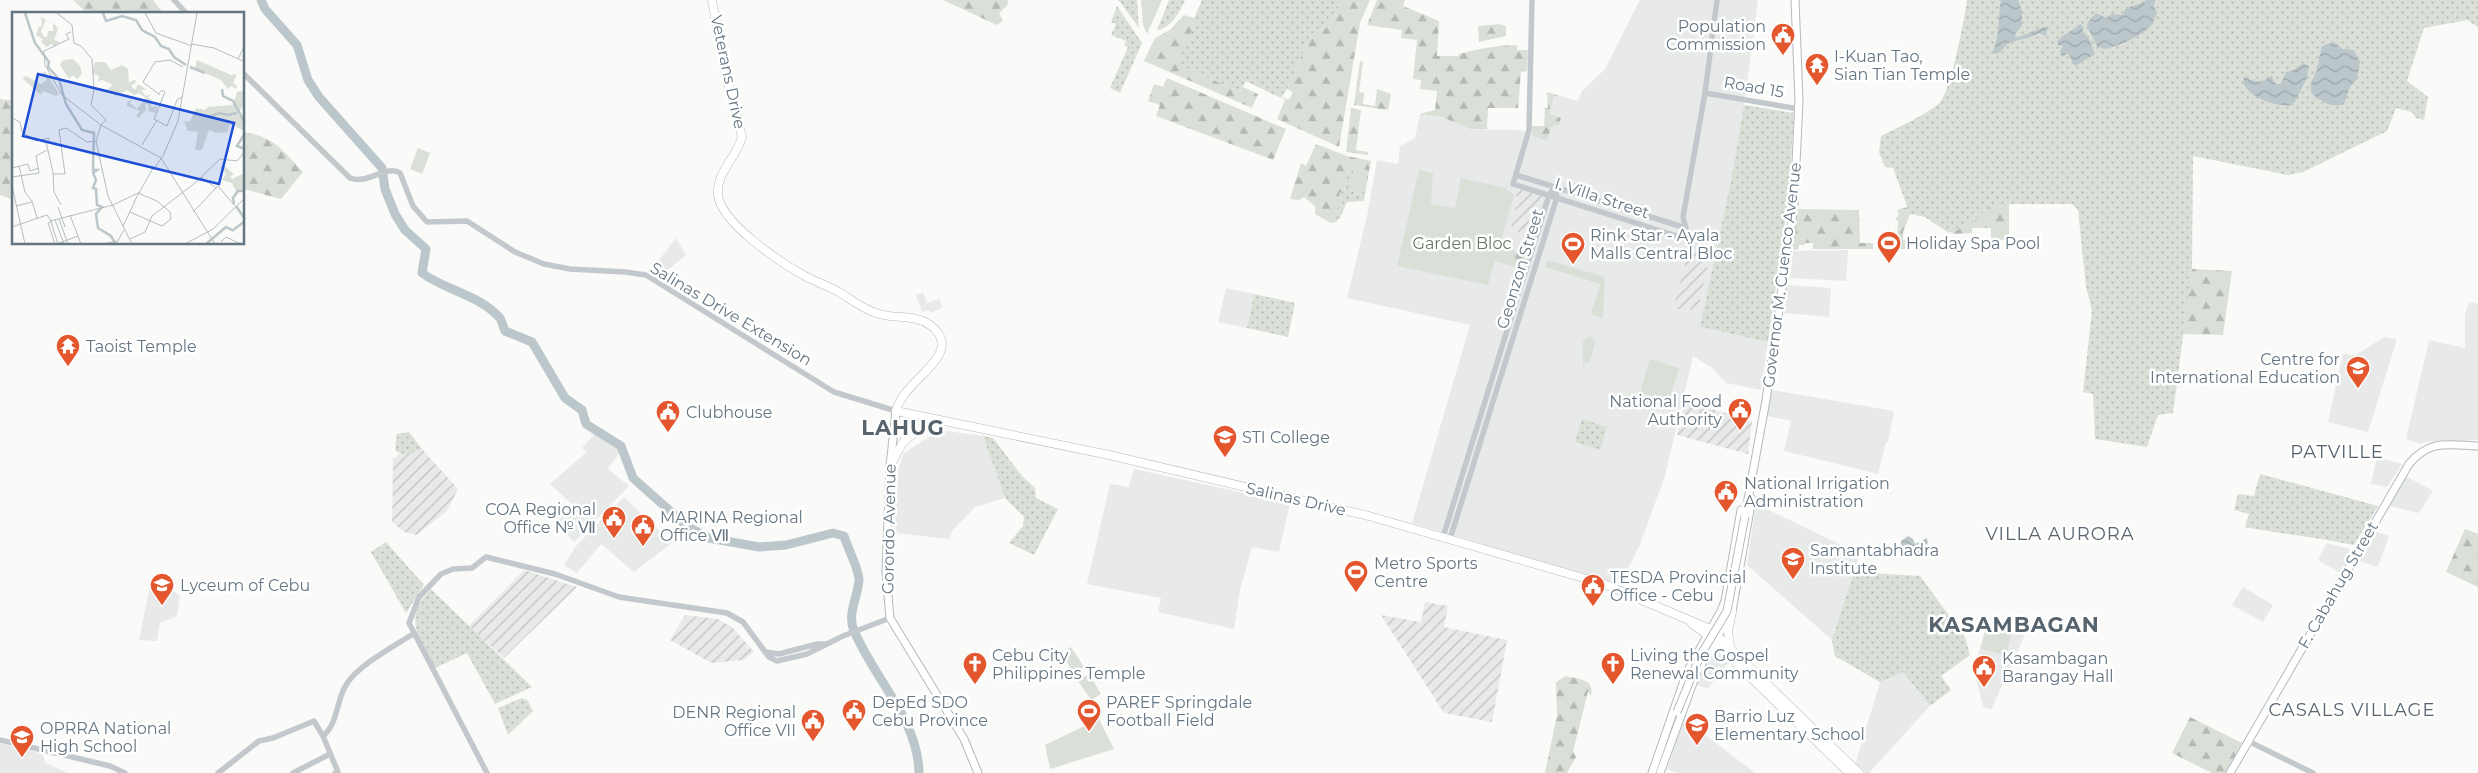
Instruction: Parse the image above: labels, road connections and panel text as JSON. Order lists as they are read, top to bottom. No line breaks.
{"streets":{"main road":["Veterans Drive","Governor M. Cuenco Avenue","Salinas Drive","Gorordo Avenue","F. Cabahug Street"],"street":["Road 15","I. Villa Street","Geonzon Street","Salinas Drive Extension"]},"crossings":[["Veterans Drive","Salinas Drive Extension"],["Veterans Drive","Salinas Drive"],["Veterans Drive","Gorordo Avenue"],["Road 15","Governor M. Cuenco Avenue"],["I. Villa Street","Geonzon Street"],["Geonzon Street","Salinas Drive"],["Governor M. Cuenco Avenue","Salinas Drive"],["Salinas Drive Extension","Salinas Drive"],["Salinas Drive Extension","Gorordo Avenue"],["Salinas Drive","Gorordo Avenue"]],"districts":["LAHUG","PATVILLE","VILLA AURORA","KASAMBAGAN","CASALS VILLAGE"],"parks":["Garden Bloc"],"places":{"public building":["Population Commission","National Food Authority","Clubhouse","National Irrigation Administration","COA Regional Office № Ⅶ","MARINA Regional Office Ⅶ","TESDA Provincial Office - Cebu","Kasambagan Barangay Hall","DepEd SDO Cebu Province","DENR Regional Office VII"],"temple":["I-Kuan Tao, Sian Tian Temple","Taoist Temple"],"sports":["Holiday Spa Pool","Rink Star - Ayala Malls Central Bloc","Metro Sports Centre","PAREF Springdale Football Field"],"school or university":["Centre for International Education","STI College","Samantabhadra Institute","Lyceum of Cebu","Barrio Luz Elementary School","OPRRA National High School"],"church":["Cebu City Philippines Temple","Living the Gospel Renewal Community"]}}
